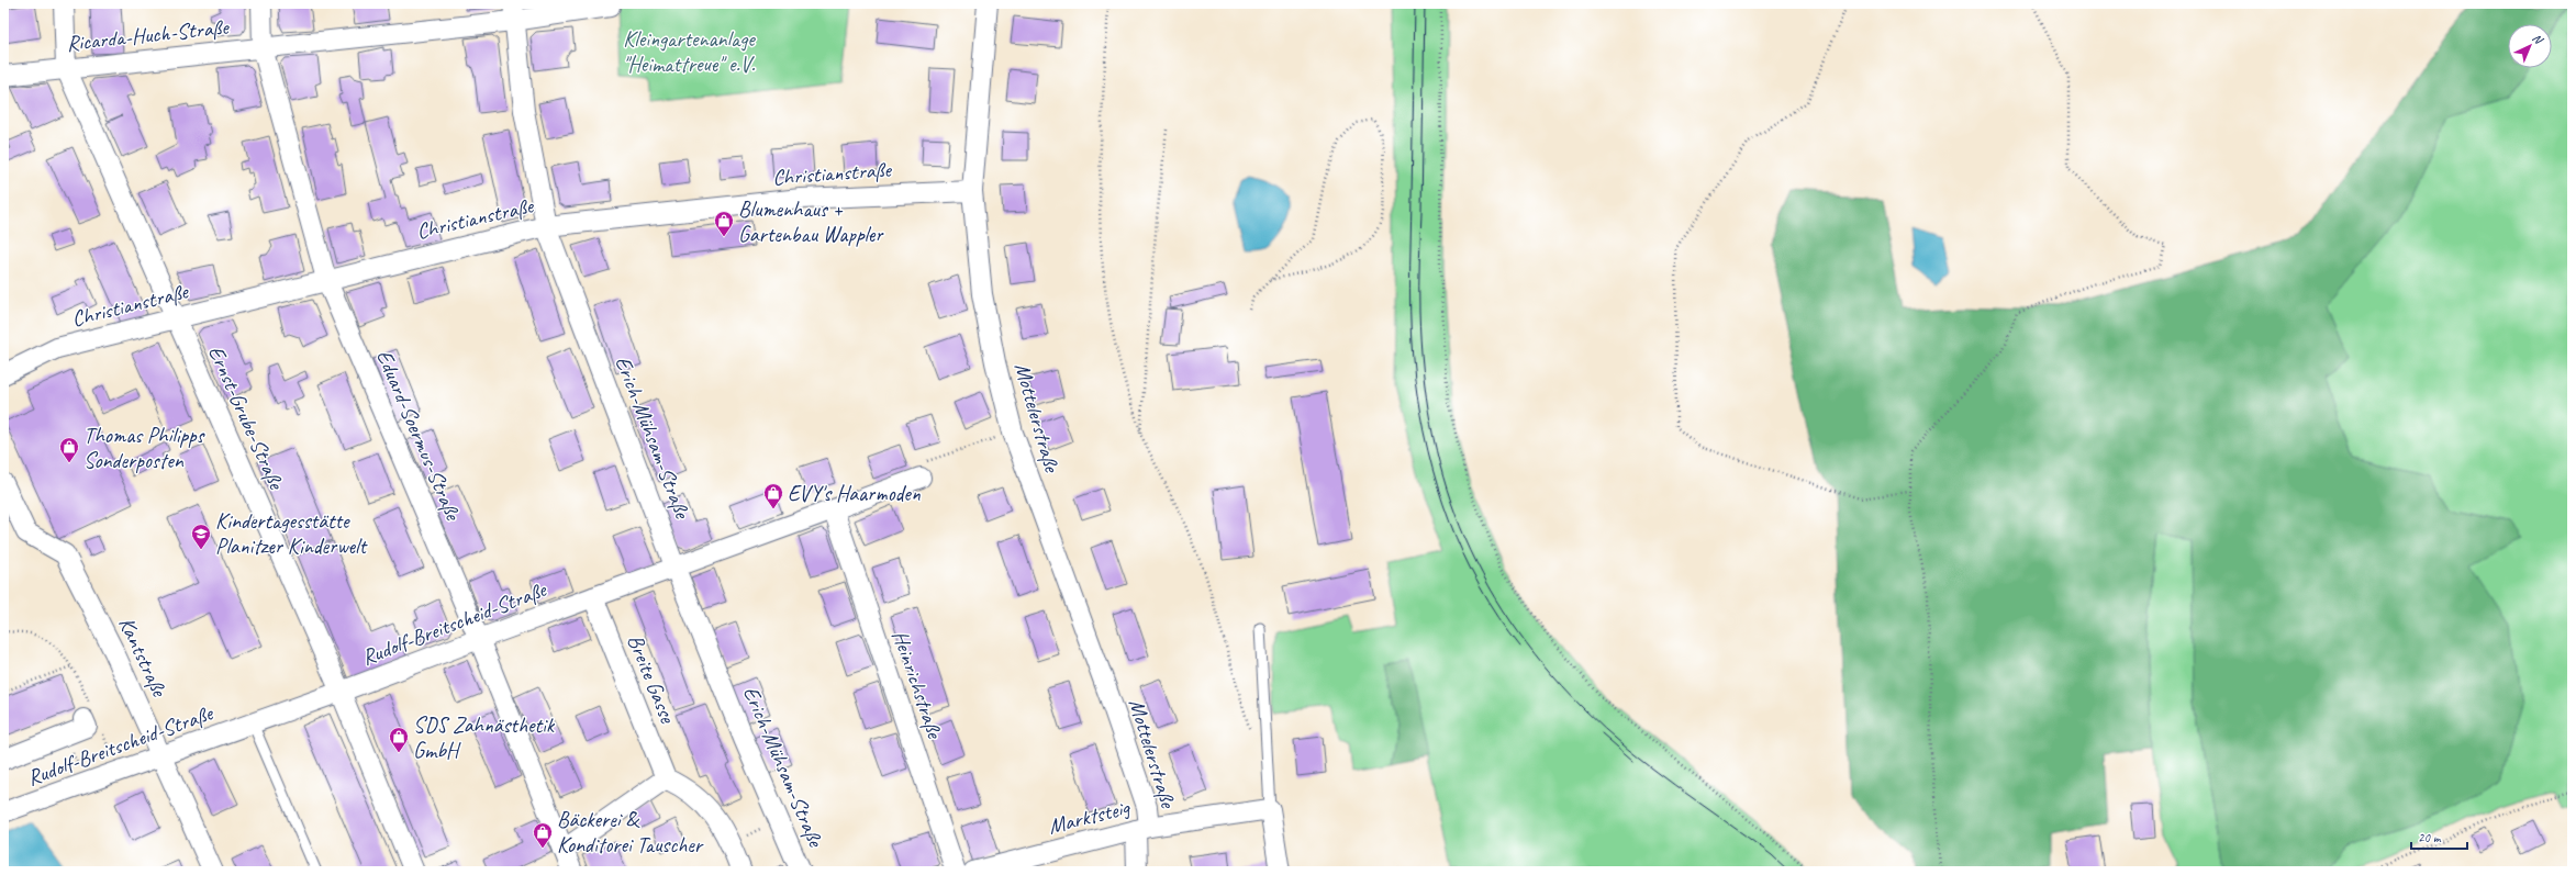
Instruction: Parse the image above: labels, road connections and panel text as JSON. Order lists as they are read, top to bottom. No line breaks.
{"streets":{"street":["Ricarda-Huch-Straße","Christianstraße","Ernst-Grube-Straße","Mottelerstraße","Eduard-Soermus-Straße","Erich-Mühsam-Straße","Rudolf-Breitscheid-Straße","Kantstraße","Breite Gasse","Heinrichstraße","Marktsteig"]},"crossings":[["Ricarda-Huch-Straße","Ernst-Grube-Straße"],["Ricarda-Huch-Straße","Eduard-Soermus-Straße"],["Ricarda-Huch-Straße","Erich-Mühsam-Straße"],["Christianstraße","Ernst-Grube-Straße"],["Christianstraße","Mottelerstraße"],["Christianstraße","Eduard-Soermus-Straße"],["Christianstraße","Erich-Mühsam-Straße"],["Ernst-Grube-Straße","Rudolf-Breitscheid-Straße"],["Mottelerstraße","Marktsteig"],["Eduard-Soermus-Straße","Rudolf-Breitscheid-Straße"],["Erich-Mühsam-Straße","Rudolf-Breitscheid-Straße"],["Rudolf-Breitscheid-Straße","Kantstraße"],["Rudolf-Breitscheid-Straße","Breite Gasse"],["Rudolf-Breitscheid-Straße","Heinrichstraße"]],"parks":["Kleingartenanlage \"Heimattreue\" e.V."],"places":{"shop":["Blumenhaus + Gartenbau Wappler","Thomas Philipps Sonderposten","EVY's Haarmoden","SDS Zahnästhetik GmbH","Bäckerei & Konditorei Tauscher"],"school or university":["Kindertagesstätte Planitzer Kinderwelt"]},"scale_bar":"20 m","north":"top right"}
